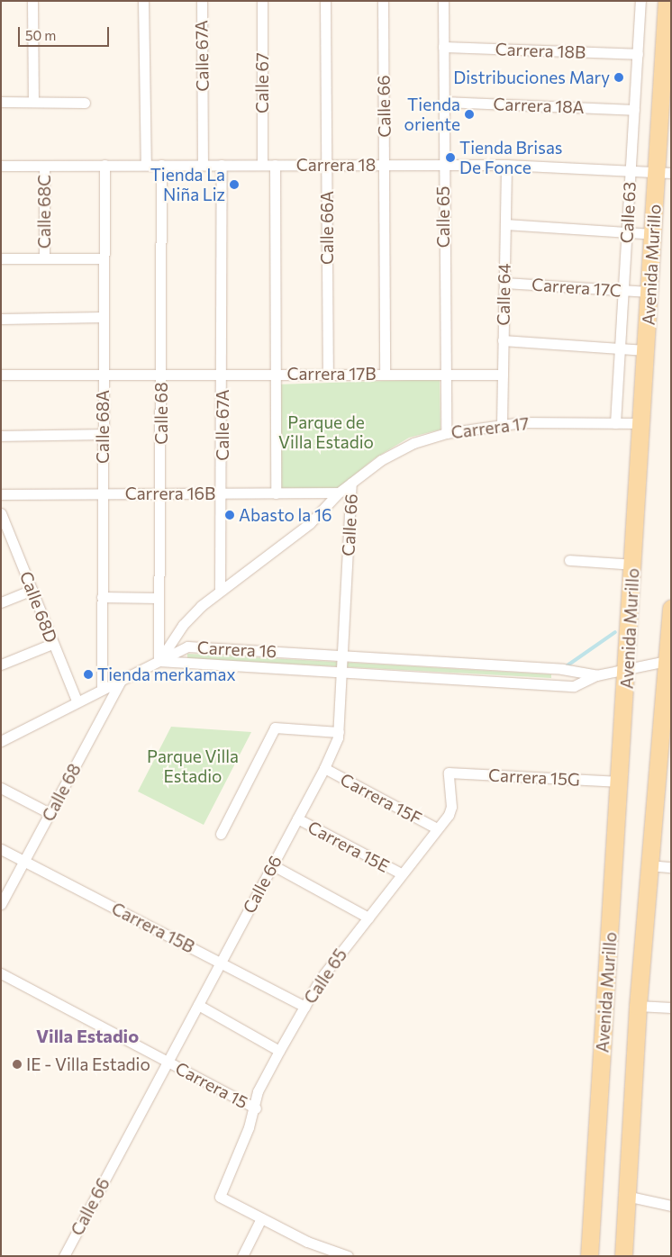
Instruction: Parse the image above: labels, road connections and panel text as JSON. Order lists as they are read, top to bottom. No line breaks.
{"streets":{"main road":["Avenida Murillo"],"street":["Carrera 18B","Calle 67A","Calle 67","Carrera 18A","Calle 66","Carrera 18","Calle 68C","Calle 63","Calle 65","Calle 66A","Carrera 17C","Calle 64","Carrera 17B","Calle 68","Calle 68A","Carrera 17","Carrera 16B","Calle 68D","Carrera 16","Carrera 15G","Carrera 15F","Carrera 15E","Carrera 15B","Carrera 15"]},"crossings":[["Carrera 18B","Calle 63"],["Carrera 18B","Calle 65"],["Calle 67A","Carrera 18"],["Calle 67A","Carrera 17B"],["Calle 67A","Carrera 16B"],["Calle 67","Carrera 18"],["Carrera 18A","Calle 63"],["Carrera 18A","Calle 65"],["Calle 66","Carrera 18"],["Calle 66","Carrera 17B"],["Calle 66","Carrera 17"],["Calle 66","Carrera 16"],["Calle 66","Carrera 15F"],["Calle 66","Carrera 15E"],["Calle 66","Carrera 15B"],["Calle 66","Carrera 15"],["Carrera 18","Calle 68C"],["Carrera 18","Calle 63"],["Carrera 18","Calle 65"],["Carrera 18","Calle 66A"],["Carrera 18","Avenida Murillo"],["Carrera 18","Calle 64"],["Carrera 18","Calle 68"],["Carrera 18","Calle 68A"],["Calle 63","Carrera 17C"],["Calle 63","Carrera 17"],["Calle 65","Carrera 17B"],["Calle 65","Carrera 17"],["Calle 65","Carrera 15G"],["Calle 65","Carrera 15F"],["Calle 65","Carrera 15E"],["Calle 65","Carrera 15B"],["Calle 65","Carrera 15"],["Calle 66A","Carrera 17B"],["Avenida Murillo","Carrera 17C"],["Avenida Murillo","Carrera 17"],["Avenida Murillo","Carrera 16"],["Avenida Murillo","Carrera 15G"],["Carrera 17C","Calle 64"],["Calle 64","Carrera 17B"],["Calle 64","Carrera 17"],["Carrera 17B","Calle 68"],["Carrera 17B","Calle 68A"],["Calle 68","Carrera 16B"],["Calle 68","Carrera 16"],["Calle 68","Carrera 15B"],["Calle 68A","Carrera 16B"]],"districts":["Villa Estadio"],"parks":["Parque de Villa Estadio","Parque Villa Estadio"],"places":["Distribuciones Mary","Tienda oriente","Tienda Brisas De Fonce","Tienda La Niña Liz","Abasto la 16","Tienda merkamax","IE - Villa Estadio"],"scale_bar":"50 m"}
